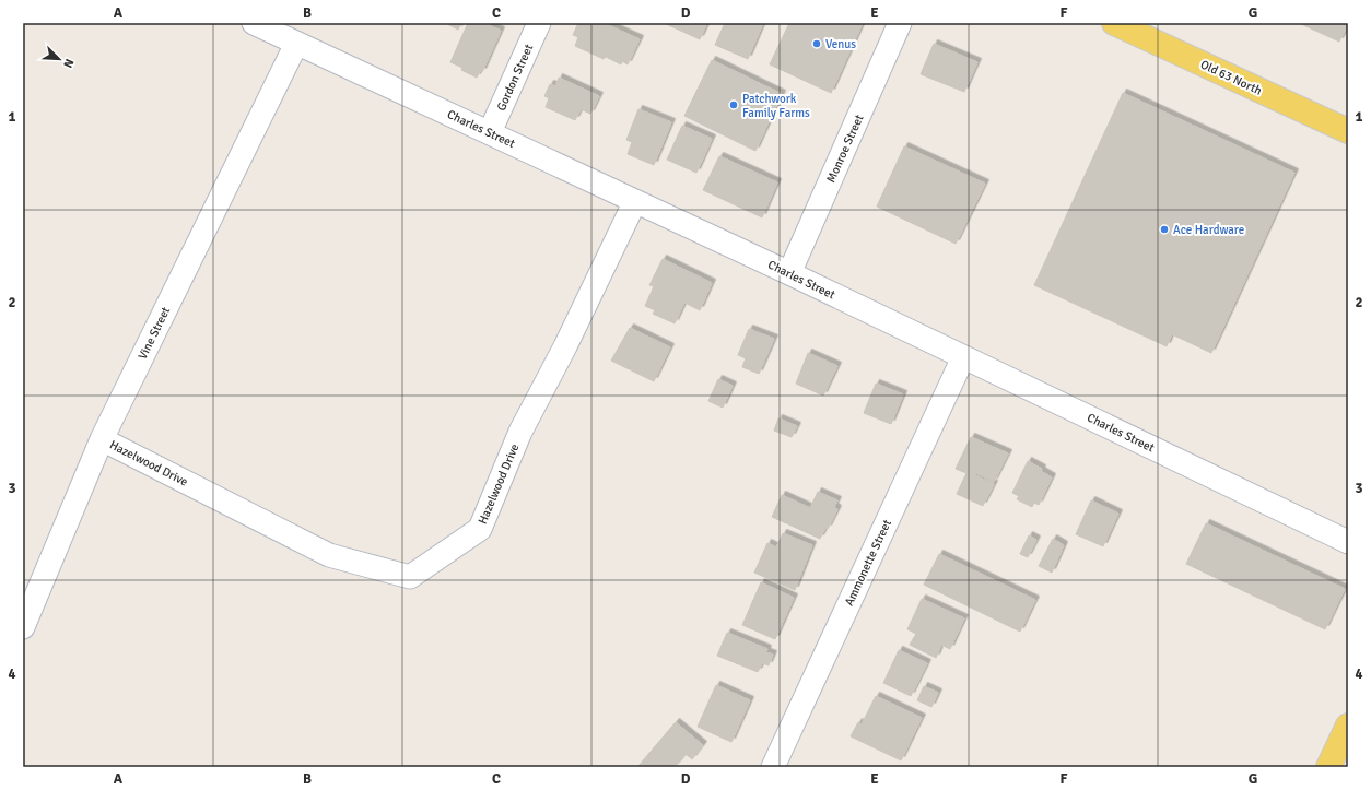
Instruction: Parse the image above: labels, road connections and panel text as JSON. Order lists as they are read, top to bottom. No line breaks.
{"streets":{"main road":["Old 63 North"],"street":["Gordon Street","Charles Street","Monroe Street","Vine Street","Hazelwood Drive","Ammonette Street"]},"crossings":[["Gordon Street","Charles Street"],["Charles Street","Monroe Street"],["Charles Street","Vine Street"],["Charles Street","Hazelwood Drive"],["Charles Street","Ammonette Street"],["Vine Street","Hazelwood Drive"]],"places":["Venus","Patchwork Family Farms","Ace Hardware"],"north":"bottom right","grid":{"columns":["A","B","C","D","E","F","G"],"rows":["1","2","3","4"]}}
